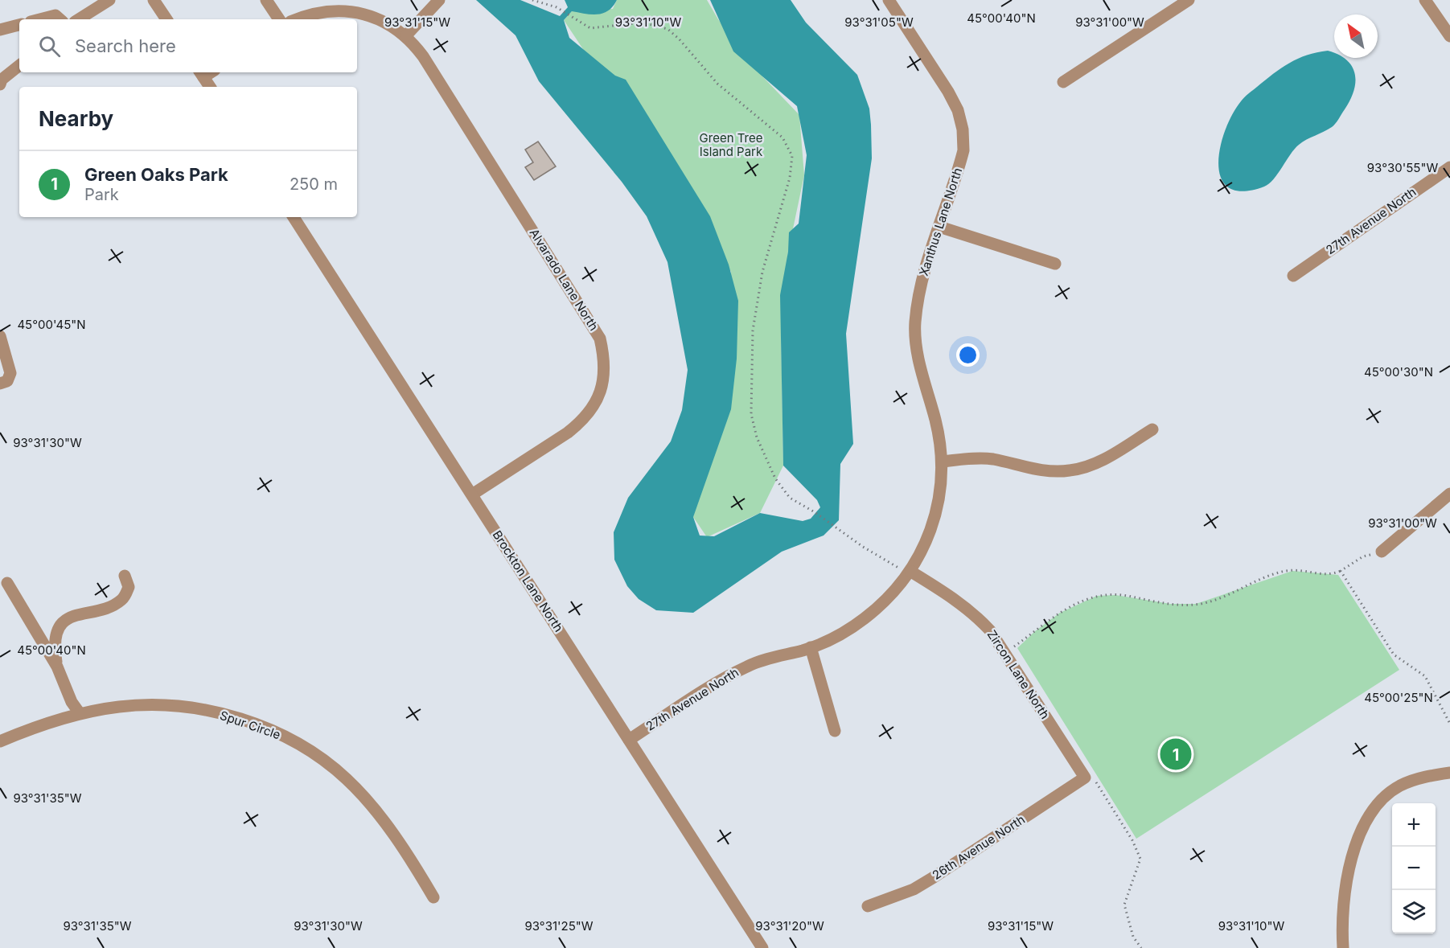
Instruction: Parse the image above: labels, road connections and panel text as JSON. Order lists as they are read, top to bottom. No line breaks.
{"streets":{"street":["27th Avenue North","Xanthus Lane North","Alvarado Lane North","Brockton Lane North","Zircon Lane North","Spur Circle","26th Avenue North"]},"crossings":[["27th Avenue North","Xanthus Lane North"],["27th Avenue North","Brockton Lane North"],["27th Avenue North","Zircon Lane North"],["Alvarado Lane North","Brockton Lane North"],["Zircon Lane North","26th Avenue North"]],"parks":["Green Tree Island Park"],"north":"top left","page":{"search":"Search here","heading":"Nearby","list":[{"mark":"1","name":"Green Oaks Park","note":"Park","value":"250 m"}],"pins":"1","map_buttons":["+","−"]},"coordinates":["45°00'40\"N","93°31'15\"W","93°31'10\"W","93°31'05\"W","93°31'00\"W","93°30'55\"W","45°00'45\"N","45°00'30\"N","93°31'30\"W","45°00'25\"N","93°31'35\"W","93°31'25\"W","93°31'20\"W"]}
